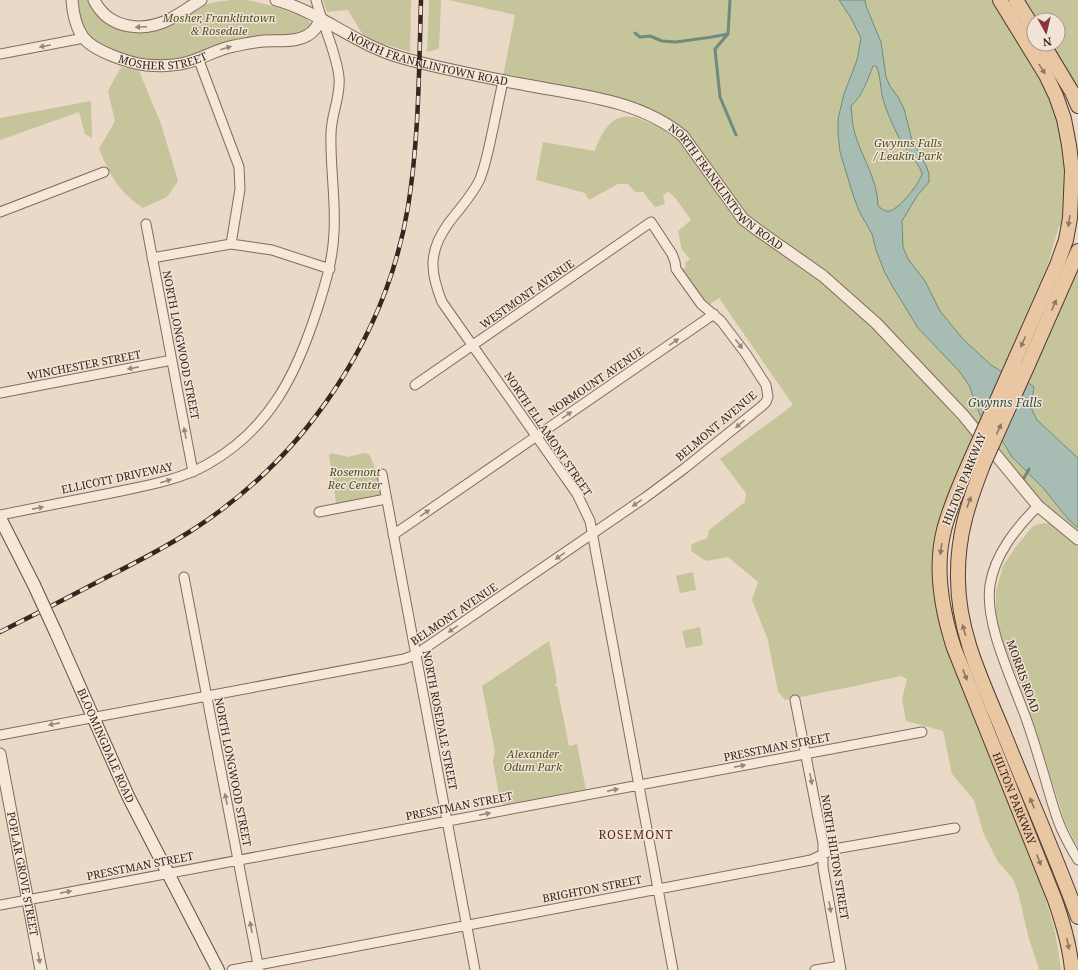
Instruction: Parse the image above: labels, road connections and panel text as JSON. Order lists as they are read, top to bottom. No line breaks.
{"streets":{"main road":["HILTON PARKWAY","BLOOMINGDALE ROAD"],"street":["MOSHER STREET","NORTH FRANKLINTOWN ROAD","WESTMONT AVENUE","NORTH LONGWOOD STREET","WINCHESTER STREET","NORMOUNT AVENUE","BELMONT AVENUE","NORTH ELLAMONT STREET","ELLICOTT DRIVEWAY","MORRIS ROAD","NORTH ROSEDALE STREET","PRESSTMAN STREET","NORTH HILTON STREET","POPLAR GROVE STREET","BRIGHTON STREET"]},"crossings":[["MOSHER STREET","NORTH FRANKLINTOWN ROAD"],["MOSHER STREET","ELLICOTT DRIVEWAY"],["NORTH FRANKLINTOWN ROAD","NORTH ELLAMONT STREET"],["NORTH FRANKLINTOWN ROAD","ELLICOTT DRIVEWAY"],["NORTH FRANKLINTOWN ROAD","MORRIS ROAD"],["WESTMONT AVENUE","NORMOUNT AVENUE"],["WESTMONT AVENUE","BELMONT AVENUE"],["WESTMONT AVENUE","NORTH ELLAMONT STREET"],["NORTH LONGWOOD STREET","WINCHESTER STREET"],["NORTH LONGWOOD STREET","BELMONT AVENUE"],["NORTH LONGWOOD STREET","ELLICOTT DRIVEWAY"],["NORTH LONGWOOD STREET","PRESSTMAN STREET"],["NORTH LONGWOOD STREET","BRIGHTON STREET"],["NORMOUNT AVENUE","BELMONT AVENUE"],["NORMOUNT AVENUE","NORTH ELLAMONT STREET"],["NORMOUNT AVENUE","NORTH ROSEDALE STREET"],["BELMONT AVENUE","NORTH ELLAMONT STREET"],["BELMONT AVENUE","NORTH ROSEDALE STREET"],["BELMONT AVENUE","BLOOMINGDALE ROAD"],["NORTH ELLAMONT STREET","PRESSTMAN STREET"],["NORTH ELLAMONT STREET","BRIGHTON STREET"],["ELLICOTT DRIVEWAY","BLOOMINGDALE ROAD"],["NORTH ROSEDALE STREET","PRESSTMAN STREET"],["NORTH ROSEDALE STREET","BRIGHTON STREET"],["BLOOMINGDALE ROAD","PRESSTMAN STREET"],["PRESSTMAN STREET","NORTH HILTON STREET"],["PRESSTMAN STREET","POPLAR GROVE STREET"],["NORTH HILTON STREET","BRIGHTON STREET"]],"one_way":["MOSHER STREET","NORTH LONGWOOD STREET","WINCHESTER STREET","NORMOUNT AVENUE","BELMONT AVENUE","PRESSTMAN STREET","NORTH HILTON STREET"],"districts":["ROSEMONT"],"water":["Gwynns Falls"],"parks":["Mosher, Franklintown & Rosedale","Gwynns Falls / Leakin Park","Rosemont Rec Center","Alexander Odum Park"],"north":"bottom"}
